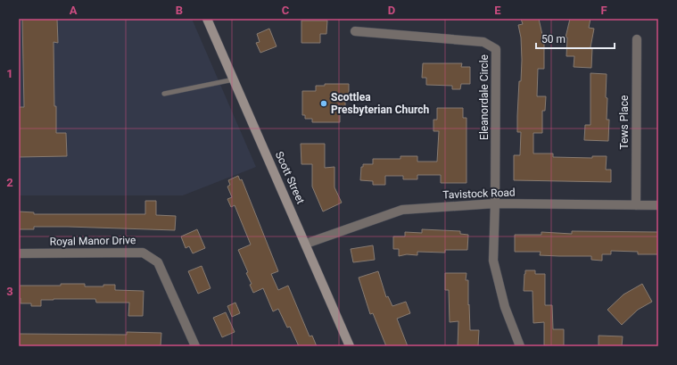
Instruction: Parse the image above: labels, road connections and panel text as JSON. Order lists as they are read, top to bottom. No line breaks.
{"streets":{"main road":["Scott Street"],"street":["Eleanordale Circle","Tews Place","Tavistock Road","Royal Manor Drive"]},"crossings":[["Eleanordale Circle","Tavistock Road"],["Tews Place","Tavistock Road"],["Scott Street","Tavistock Road"]],"places":["Scottlea Presbyterian Church"],"scale_bar":"50 m","grid":{"columns":["A","B","C","D","E","F"],"rows":["1","2","3"]}}
